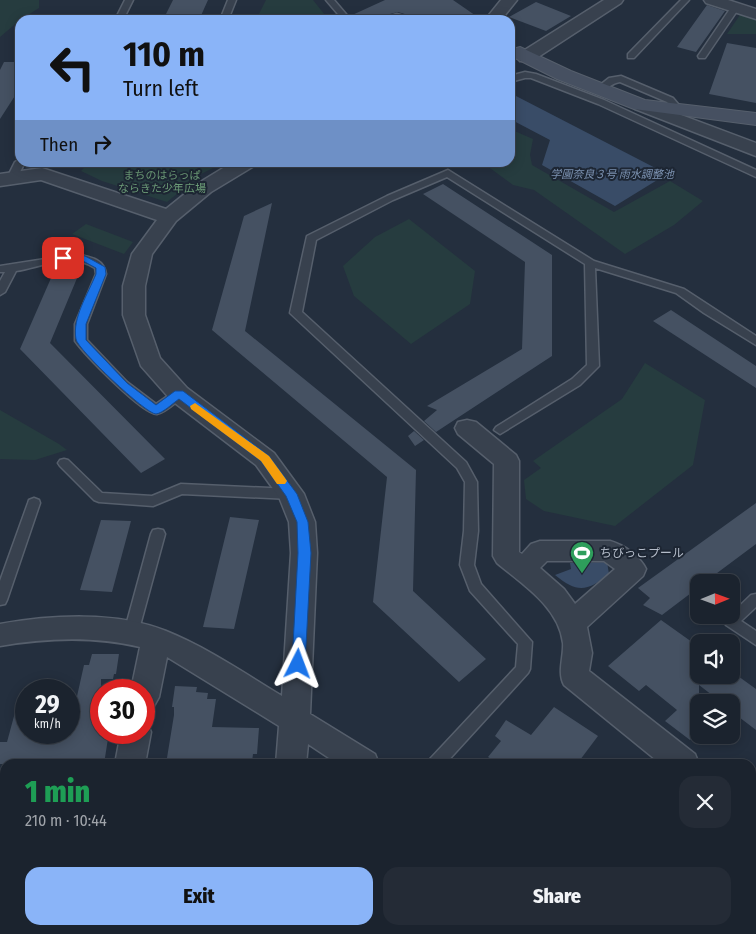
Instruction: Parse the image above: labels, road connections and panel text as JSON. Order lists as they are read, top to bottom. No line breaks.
{"water":["学園奈良３号 雨水調整池"],"parks":["まちのはらっぱ ならきた少年広場"],"places":{"sports":["ちびっこプール"]},"north":"right","page":{"turn":["110 m","Turn left"],"then":"Then","speed":"29 km/h","limit":"30","heading":["1 min","210 m · 10:44"],"buttons":["Exit","Share"]}}
